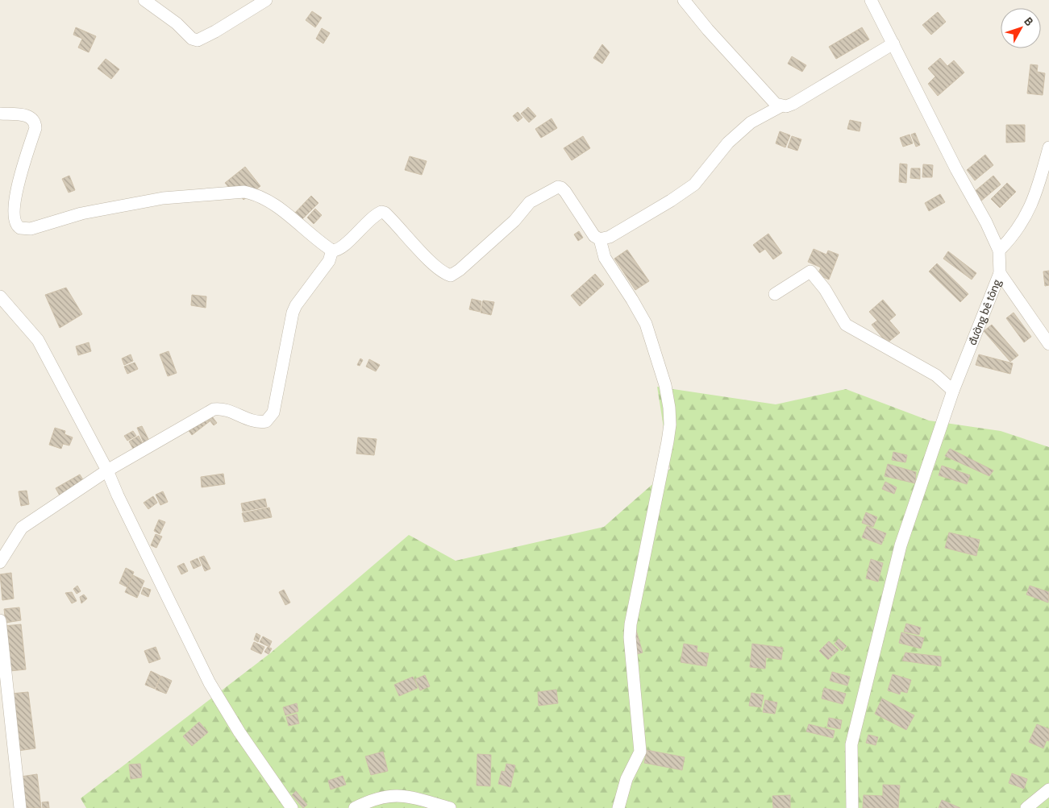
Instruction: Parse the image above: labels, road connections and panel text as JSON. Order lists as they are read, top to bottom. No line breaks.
{"streets":{"street":["đường bê tông"]},"north":"top right"}
